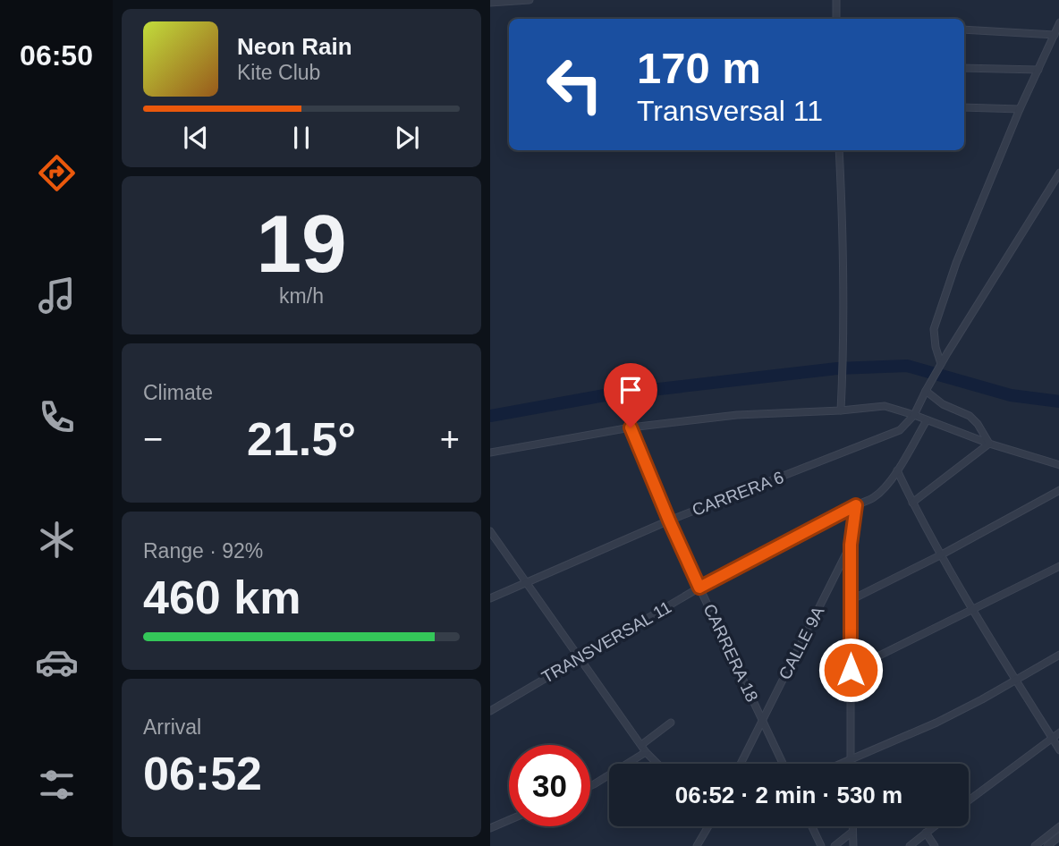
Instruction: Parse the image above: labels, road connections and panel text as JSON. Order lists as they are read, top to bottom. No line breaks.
{"streets":{"street":["CARRERA 6","TRANSVERSAL 11","CALLE 9A","CARRERA 18"]},"crossings":[["CARRERA 6","CARRERA 18"],["TRANSVERSAL 11","CARRERA 18"],["CALLE 9A","CARRERA 18"]],"page":{"tabs":"06:50","turn":["170 m","Transversal 11"],"song":["Neon Rain","Kite Club"],"tile":[["19","km/h"],"Climate",["Range · 92%","460 km"],["Arrival","06:52"]],"heat":["−","21.5°","+"],"limit":"30","trip":"06:52 · 2 min · 530 m"}}
